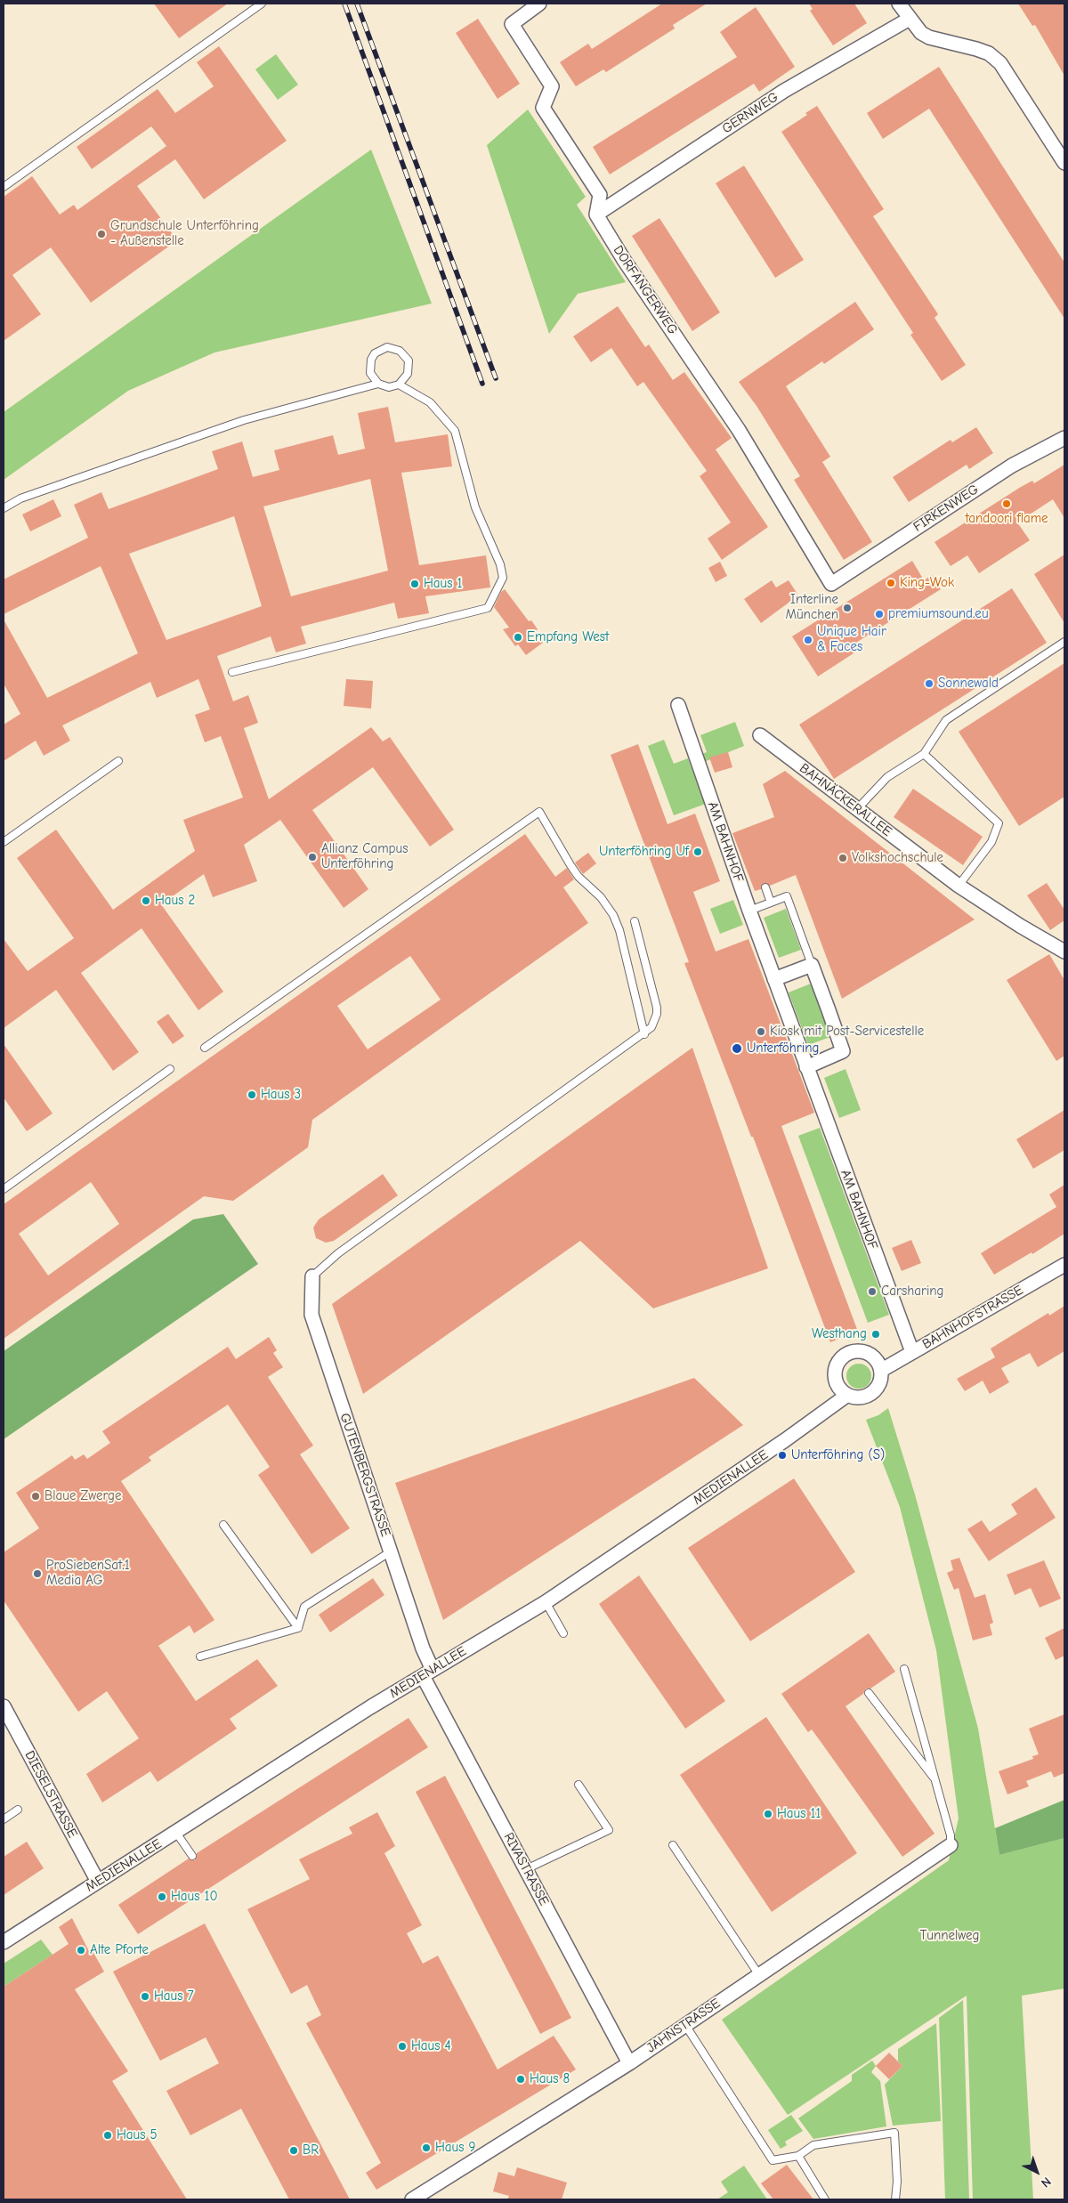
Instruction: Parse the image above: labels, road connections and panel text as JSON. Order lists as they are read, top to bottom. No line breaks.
{"streets":{"street":["GERNWEG","DORFANGERWEG","FIRKENWEG","BAHNÄCKERALLEE","AM BAHNHOF","BAHNHOFSTRASSE","GUTENBERGSTRASSE","MEDIENALLEE","DIESELSTRASSE","RIVASTRASSE","JAHNSTRASSE"]},"crossings":[["GERNWEG","DORFANGERWEG"],["DORFANGERWEG","FIRKENWEG"],["AM BAHNHOF","BAHNHOFSTRASSE"],["BAHNHOFSTRASSE","MEDIENALLEE"],["GUTENBERGSTRASSE","MEDIENALLEE"],["GUTENBERGSTRASSE","RIVASTRASSE"],["MEDIENALLEE","DIESELSTRASSE"],["MEDIENALLEE","RIVASTRASSE"],["RIVASTRASSE","JAHNSTRASSE"]],"parks":["Tunnelweg"],"places":["Grundschule Unterföhring - Außenstelle","tandoori flame","King-Wok","Haus 1","Interline München","premiumsound.eu","Empfang West","Unique Hair & Faces","Sonnewald","Unterföhring Uf","Allianz Campus Unterföhring","Volkshochschule","Haus 2","Kiosk mit Post-Servicestelle","Unterföhring","Haus 3","Carsharing","Westhang","Unterföhring (S)","Blaue Zwerge","ProSiebenSat.1 Media AG","Haus 11","Haus 10","Alte Pforte","Haus 7","Haus 4","Haus 8","Haus 5","Haus 9","BR"],"north":"bottom right"}
